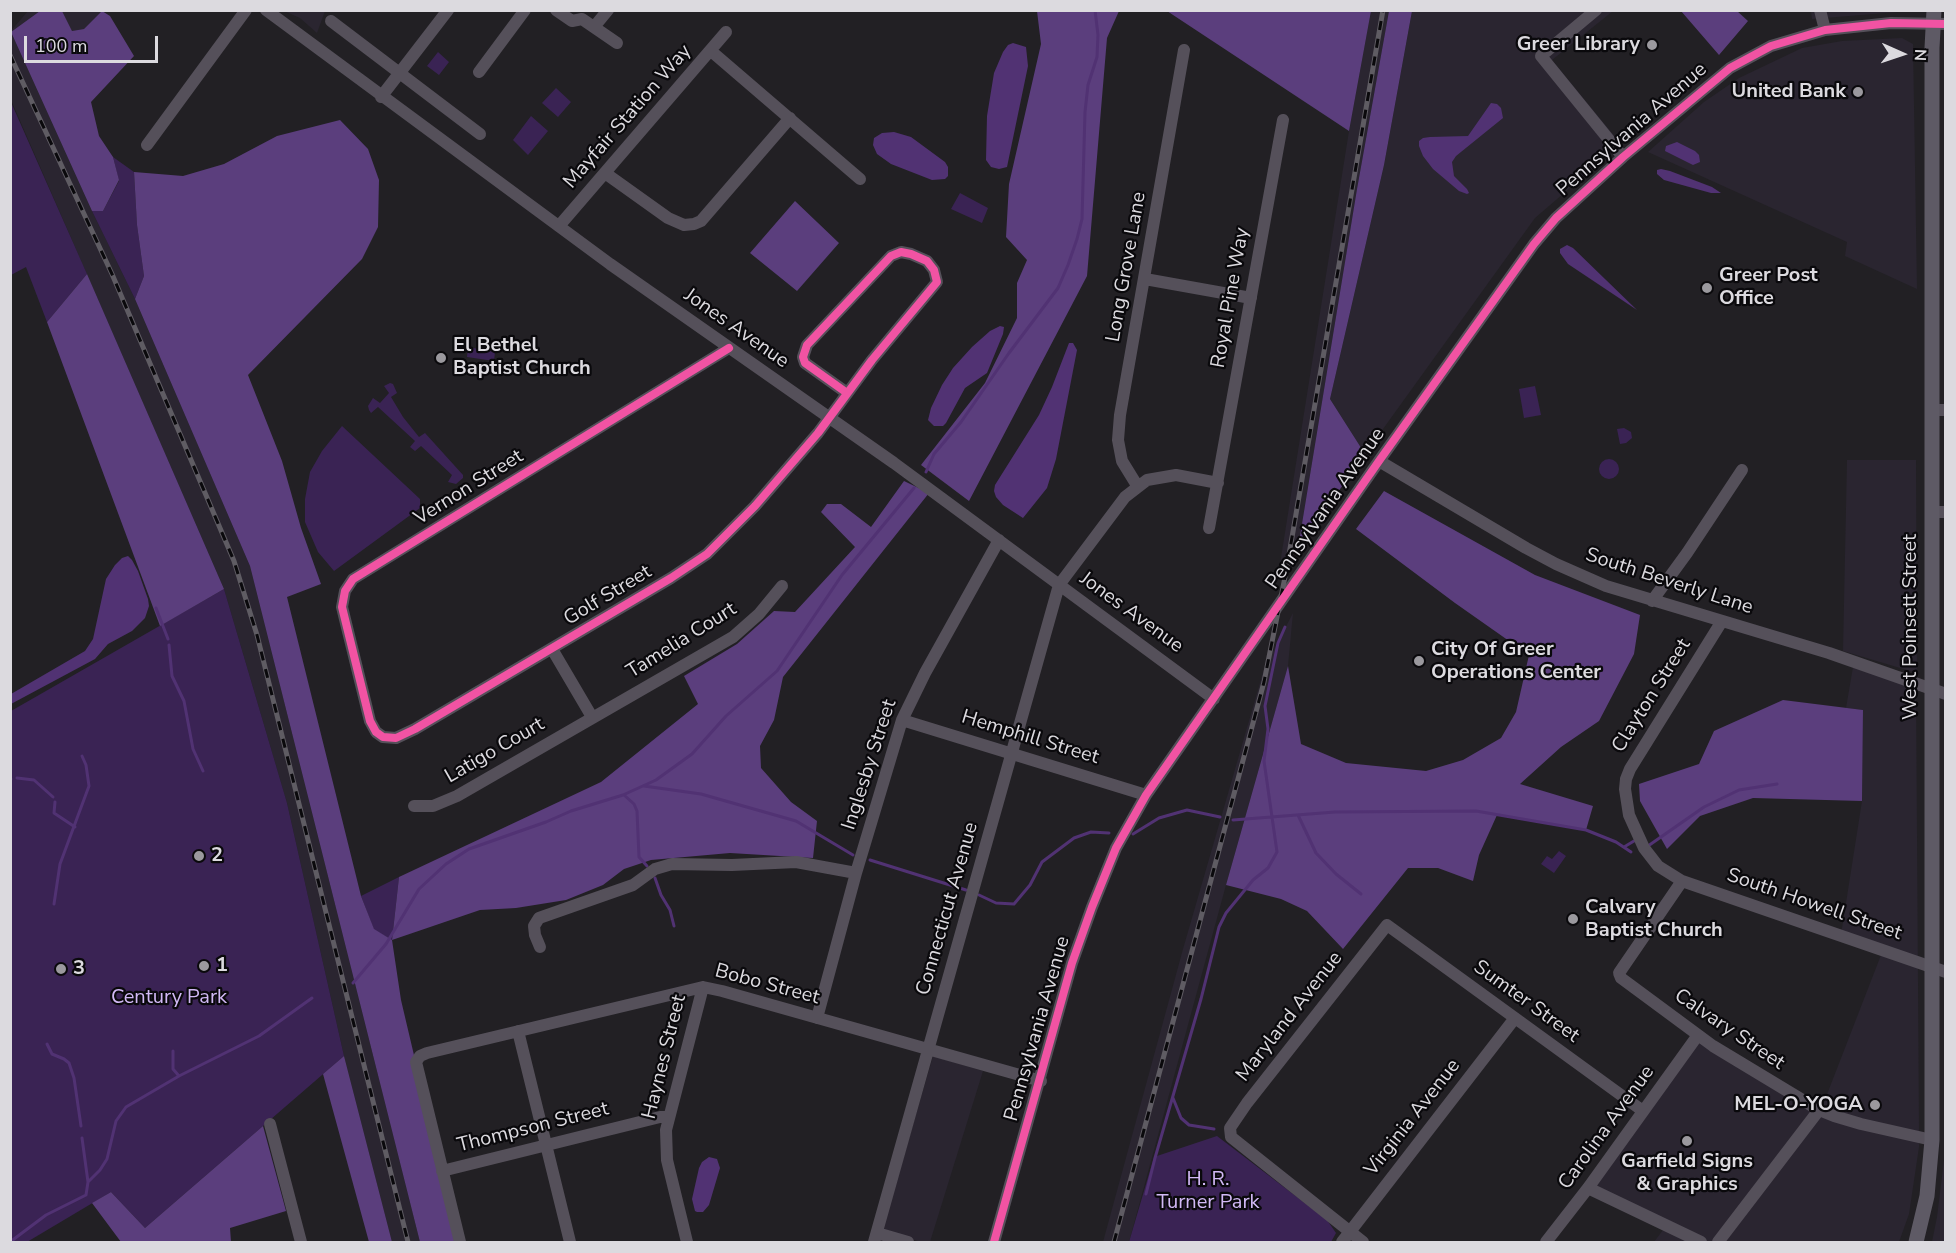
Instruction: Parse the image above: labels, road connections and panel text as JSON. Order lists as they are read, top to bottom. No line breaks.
{"streets":{"main road":["West Poinsett Street"],"street":["Mayfair Station Way","Pennsylvania Avenue","Long Grove Lane","Royal Pine Way","Jones Avenue","Vernon Street","South Beverly Lane","Golf Street","Tamelia Court","Clayton Street","Hemphill Street","Latigo Court","Inglesby Street","South Howell Street","Connecticut Avenue","Bobo Street","Sumter Street","Maryland Avenue","Calvary Street","Haynes Street","Virginia Avenue","Thompson Street","Carolina Avenue"]},"crossings":[["Mayfair Station Way","Jones Avenue"],["Pennsylvania Avenue","Jones Avenue"],["Pennsylvania Avenue","South Beverly Lane"],["Pennsylvania Avenue","West Poinsett Street"],["Pennsylvania Avenue","Hemphill Street"],["Pennsylvania Avenue","Bobo Street"],["Jones Avenue","Vernon Street"],["Jones Avenue","Golf Street"],["Jones Avenue","Inglesby Street"],["Jones Avenue","Connecticut Avenue"],["Vernon Street","Golf Street"],["South Beverly Lane","West Poinsett Street"],["South Beverly Lane","Clayton Street"],["West Poinsett Street","South Howell Street"],["West Poinsett Street","Calvary Street"],["Tamelia Court","Latigo Court"],["Clayton Street","South Howell Street"],["Clayton Street","Calvary Street"],["Hemphill Street","Inglesby Street"],["Hemphill Street","Connecticut Avenue"],["Inglesby Street","Bobo Street"],["South Howell Street","Calvary Street"],["Connecticut Avenue","Bobo Street"],["Bobo Street","Haynes Street"],["Bobo Street","Thompson Street"],["Sumter Street","Maryland Avenue"],["Sumter Street","Virginia Avenue"],["Sumter Street","Carolina Avenue"],["Maryland Avenue","Virginia Avenue"],["Calvary Street","Carolina Avenue"],["Haynes Street","Thompson Street"]],"parks":["Century Park","H. R. Turner Park"],"places":["Greer Library","United Bank","Greer Post Office","El Bethel Baptist Church","City Of Greer Operations Center","2","Calvary Baptist Church","1","3","MEL-O-YOGA","Garfield Signs & Graphics"],"scale_bar":"100 m","north":"right"}
